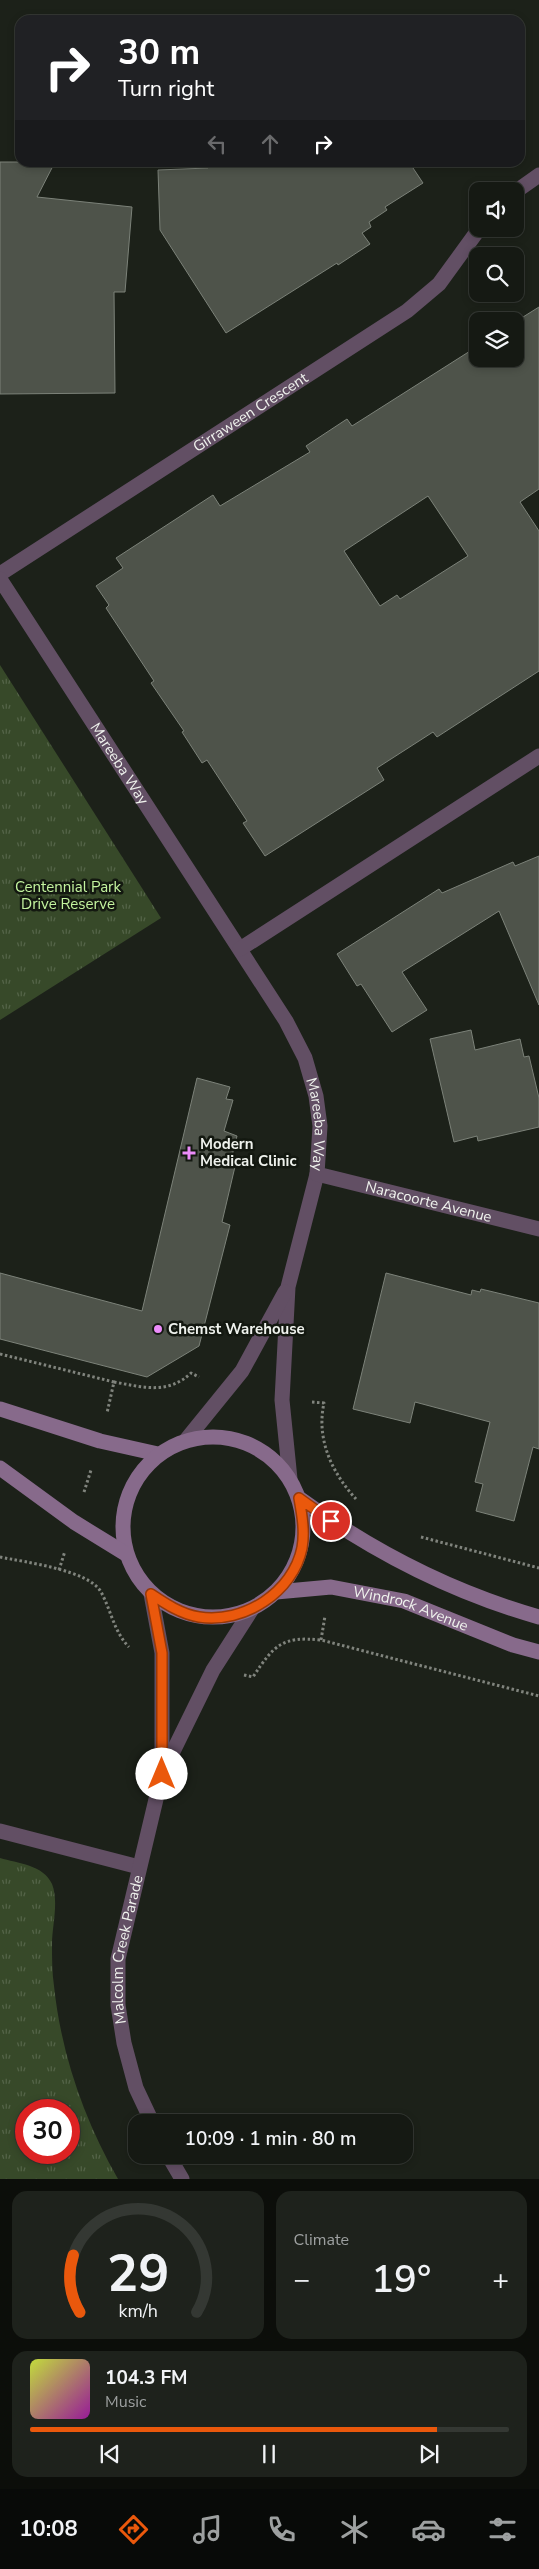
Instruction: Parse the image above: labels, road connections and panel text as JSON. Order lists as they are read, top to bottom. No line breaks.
{"streets":{"street":["Girraween Crescent","Mareeba Way","Naracoorte Avenue","Windrock Avenue","Malcolm Creek Parade"]},"crossings":[["Mareeba Way","Naracoorte Avenue"]],"parks":["Centennial Park Drive Reserve"],"places":{"health":["Modern Medical Clinic"],"other":["Chemst Warehouse"]},"page":{"turn":["30 m","Turn right"],"limit":"30","trip":"10:09 · 1 min · 80 m","tile":"Climate","heat":["−","19°","+"],"song":["104.3 FM","Music"],"tabs":"10:08","gauge":["29","km/h"]}}
